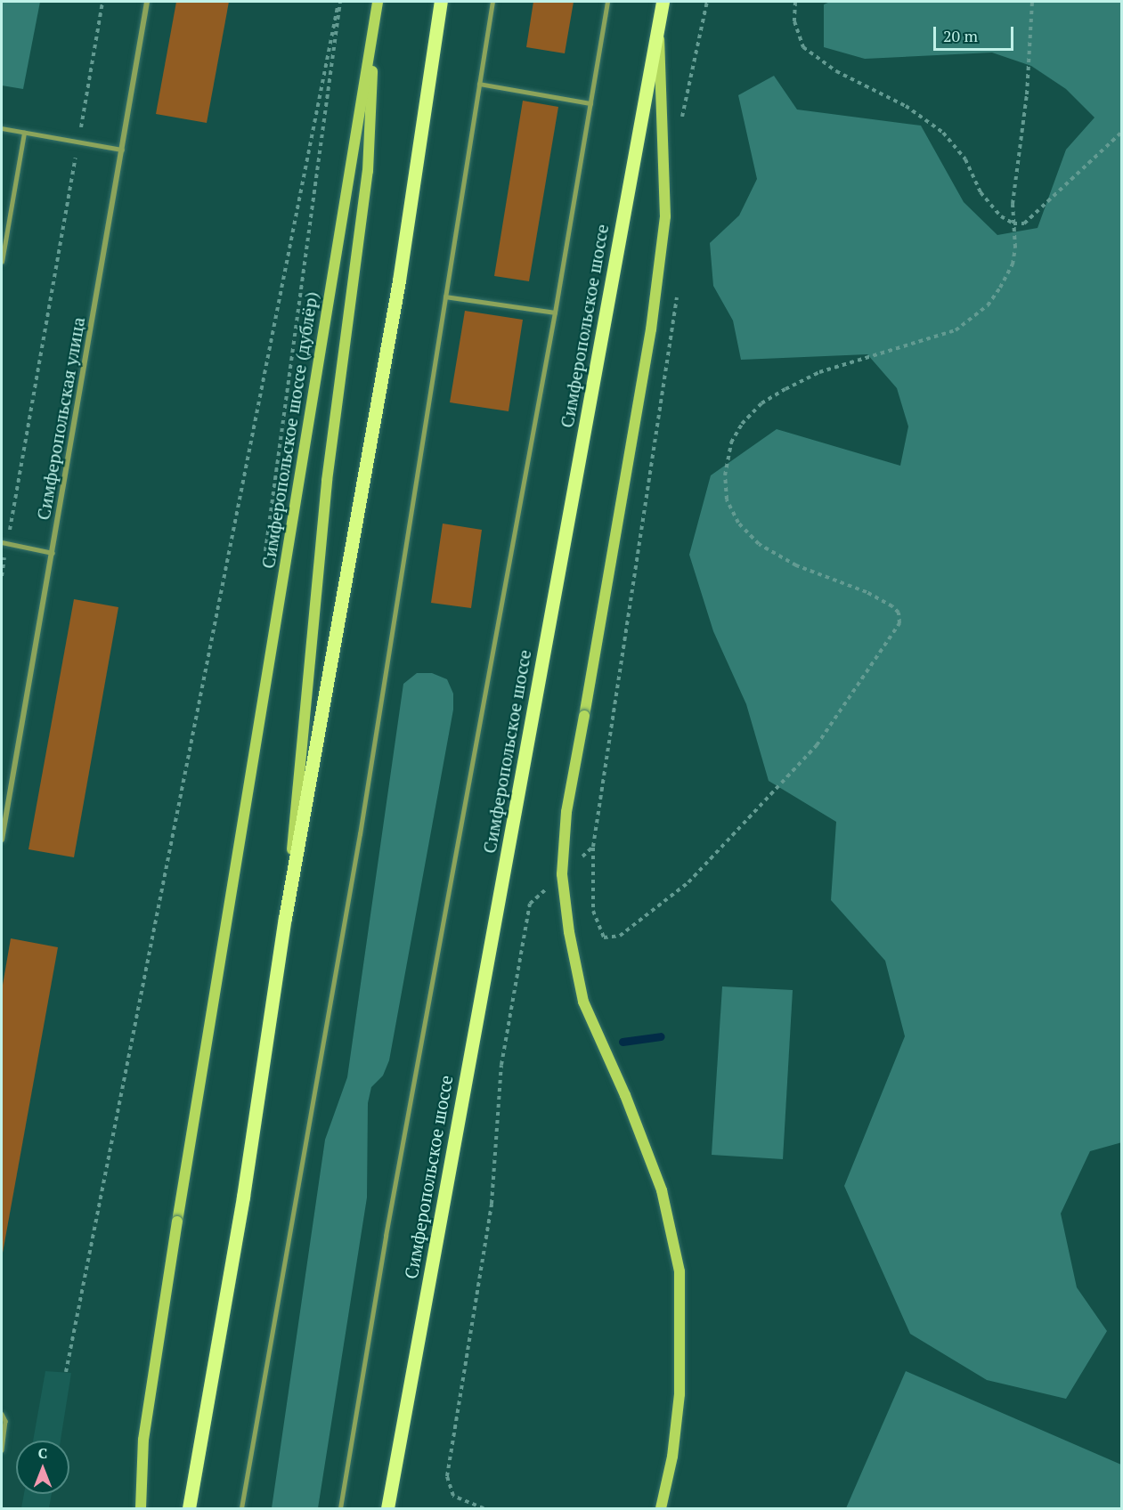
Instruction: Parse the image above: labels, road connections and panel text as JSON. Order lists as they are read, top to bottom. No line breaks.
{"streets":{"main road":["Симферопольское шоссе","Симферопольское шоссе (дублёр)"],"street":["Симферопольская улица"]},"scale_bar":"20 m","north":"top"}
